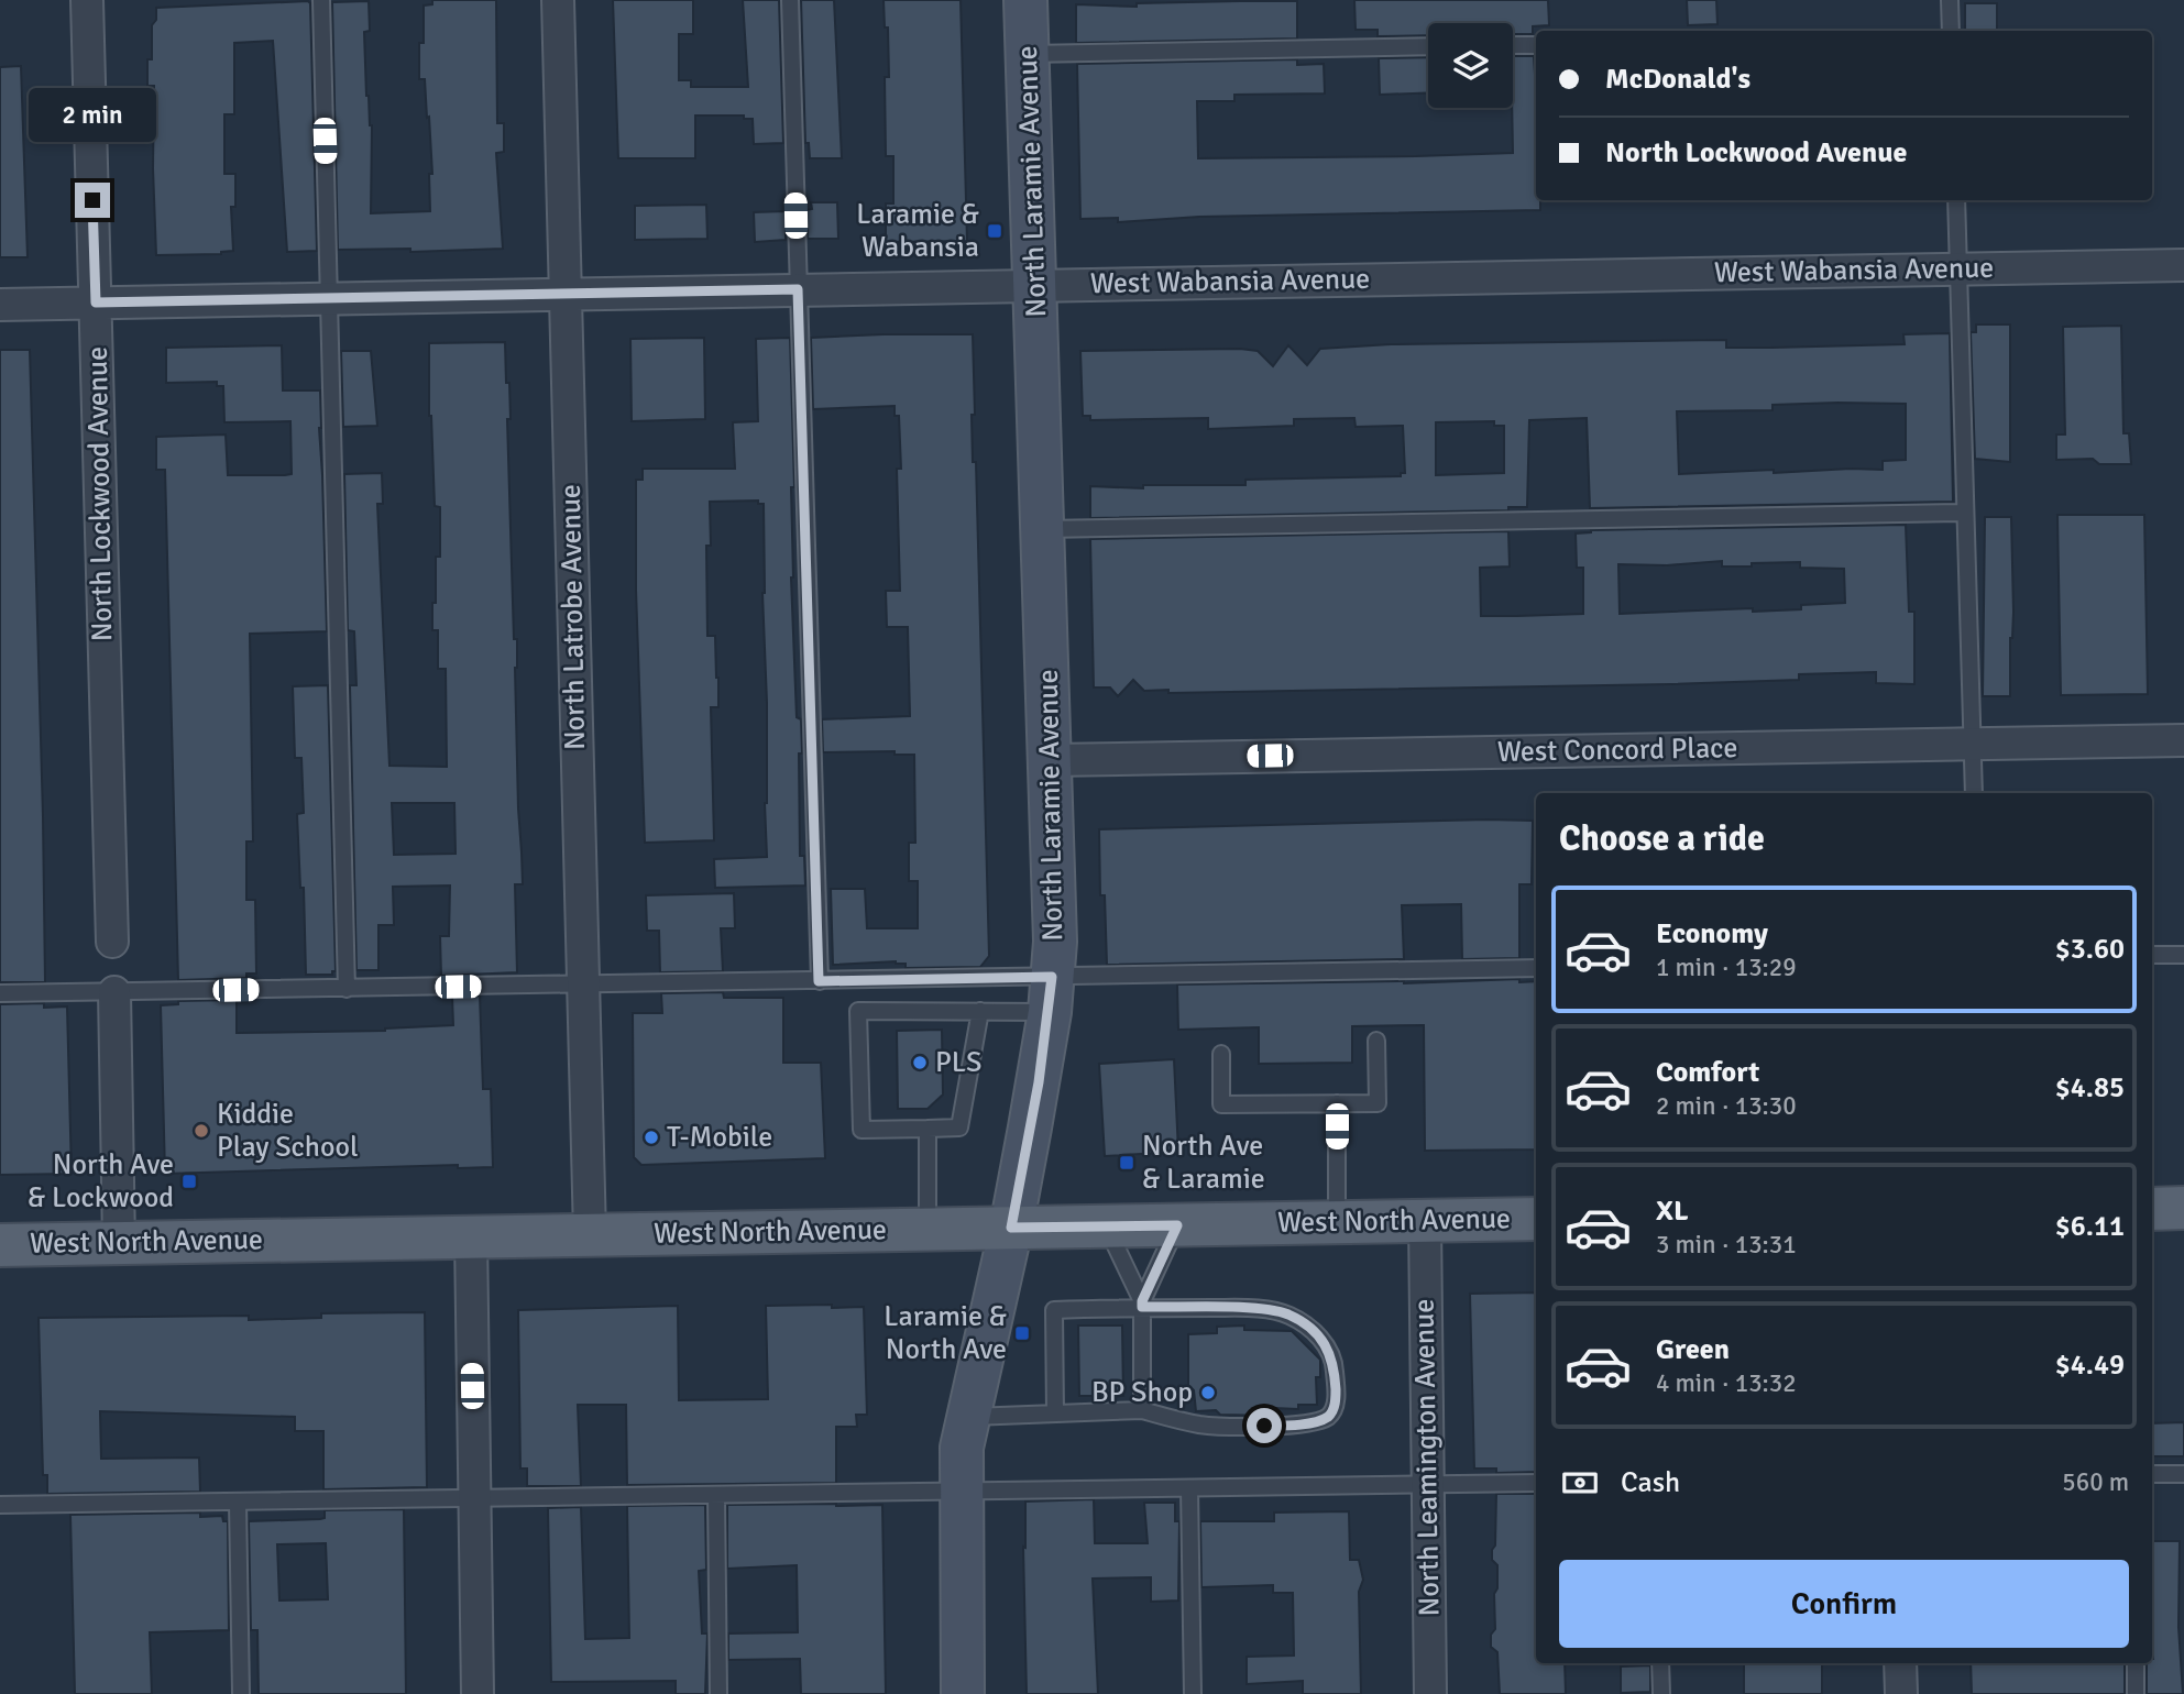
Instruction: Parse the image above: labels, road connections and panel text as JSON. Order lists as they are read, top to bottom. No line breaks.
{"streets":{"main road":["West North Avenue"],"street":["North Laramie Avenue","West Wabansia Avenue","North Lockwood Avenue","North Latrobe Avenue","West Concord Place","North Leamington Avenue"]},"crossings":[["North Laramie Avenue","West Wabansia Avenue"],["North Laramie Avenue","West Concord Place"],["North Laramie Avenue","West North Avenue"],["West Wabansia Avenue","North Lockwood Avenue"],["West Wabansia Avenue","North Latrobe Avenue"],["North Latrobe Avenue","West North Avenue"],["West North Avenue","North Leamington Avenue"]],"places":{"transit":["Laramie & Wabansia","North Ave & Laramie","North Ave & Lockwood","Laramie & North Ave"],"other":["PLS","Kiddie Play School","T-Mobile","BP Shop"]},"page":{"banner":["McDonald's","North Lockwood Avenue"],"bubble":"2 min","heading":"Choose a ride","list":[{"name":"Economy","note":"1 min · 13:29","value":"$3.60"},{"name":"Comfort","note":"2 min · 13:30","value":"$4.85"},{"name":"XL","note":"3 min · 13:31","value":"$6.11"},{"name":"Green","note":"4 min · 13:32","value":"$4.49"}],"pay":["Cash","560 m"],"buttons":"Confirm"}}
